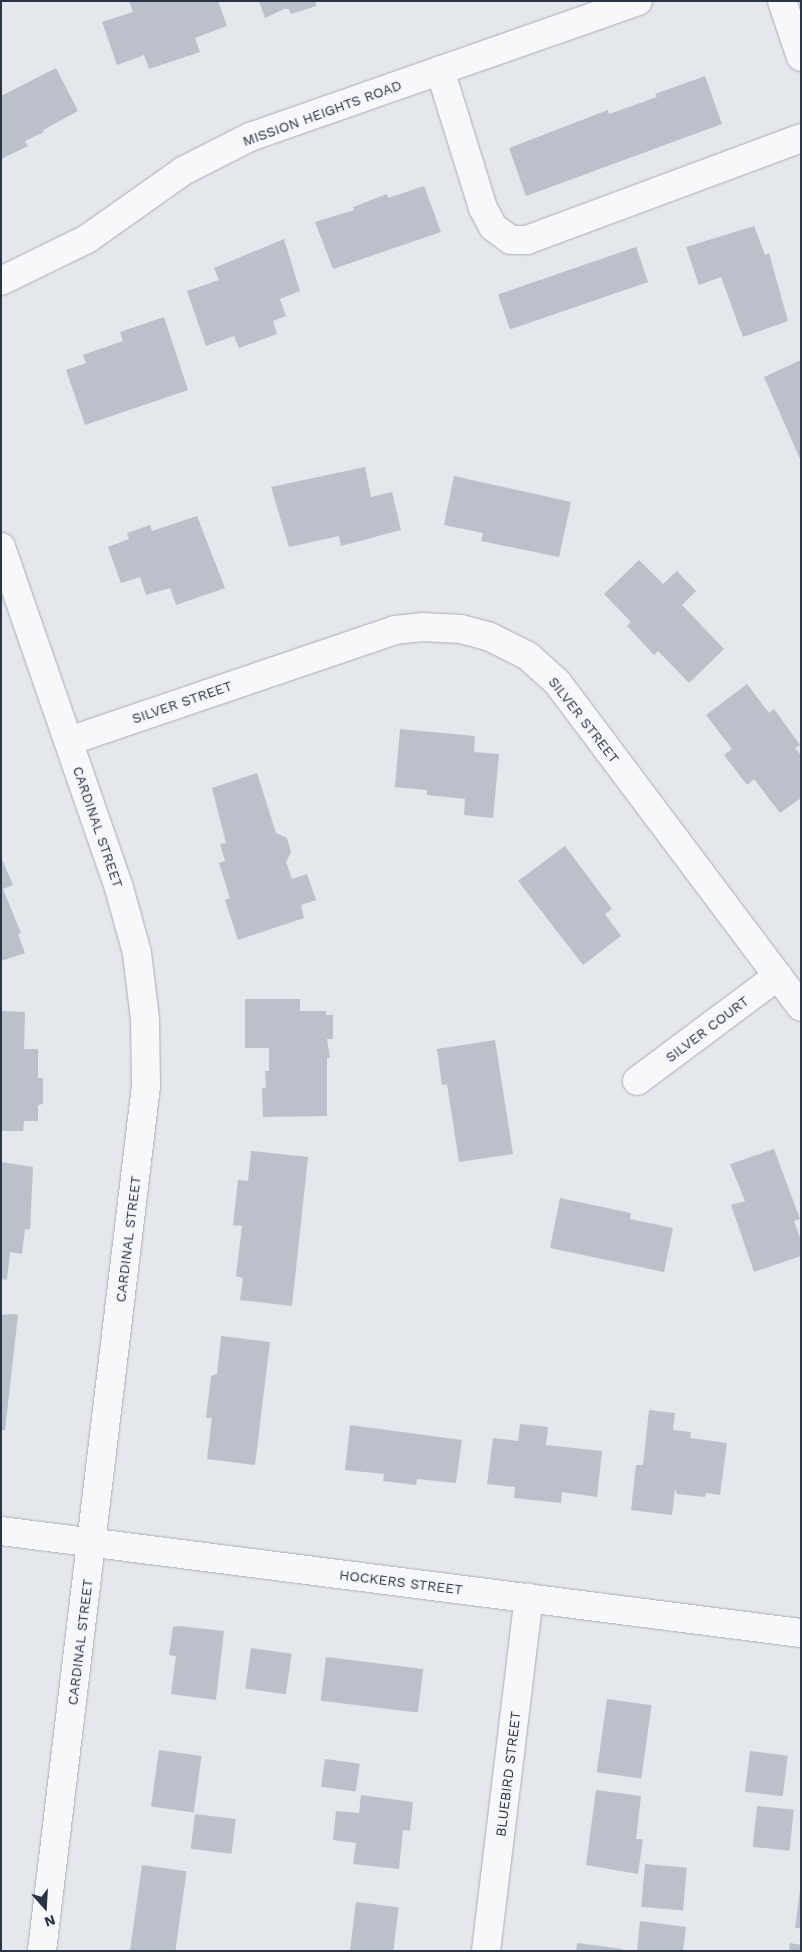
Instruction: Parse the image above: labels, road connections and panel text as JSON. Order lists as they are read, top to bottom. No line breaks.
{"streets":{"street":["MISSION HEIGHTS ROAD","SILVER STREET","CARDINAL STREET","SILVER COURT","HOCKERS STREET","BLUEBIRD STREET"]},"crossings":[["SILVER STREET","CARDINAL STREET"],["SILVER STREET","SILVER COURT"],["CARDINAL STREET","HOCKERS STREET"],["HOCKERS STREET","BLUEBIRD STREET"]],"north":"bottom"}
